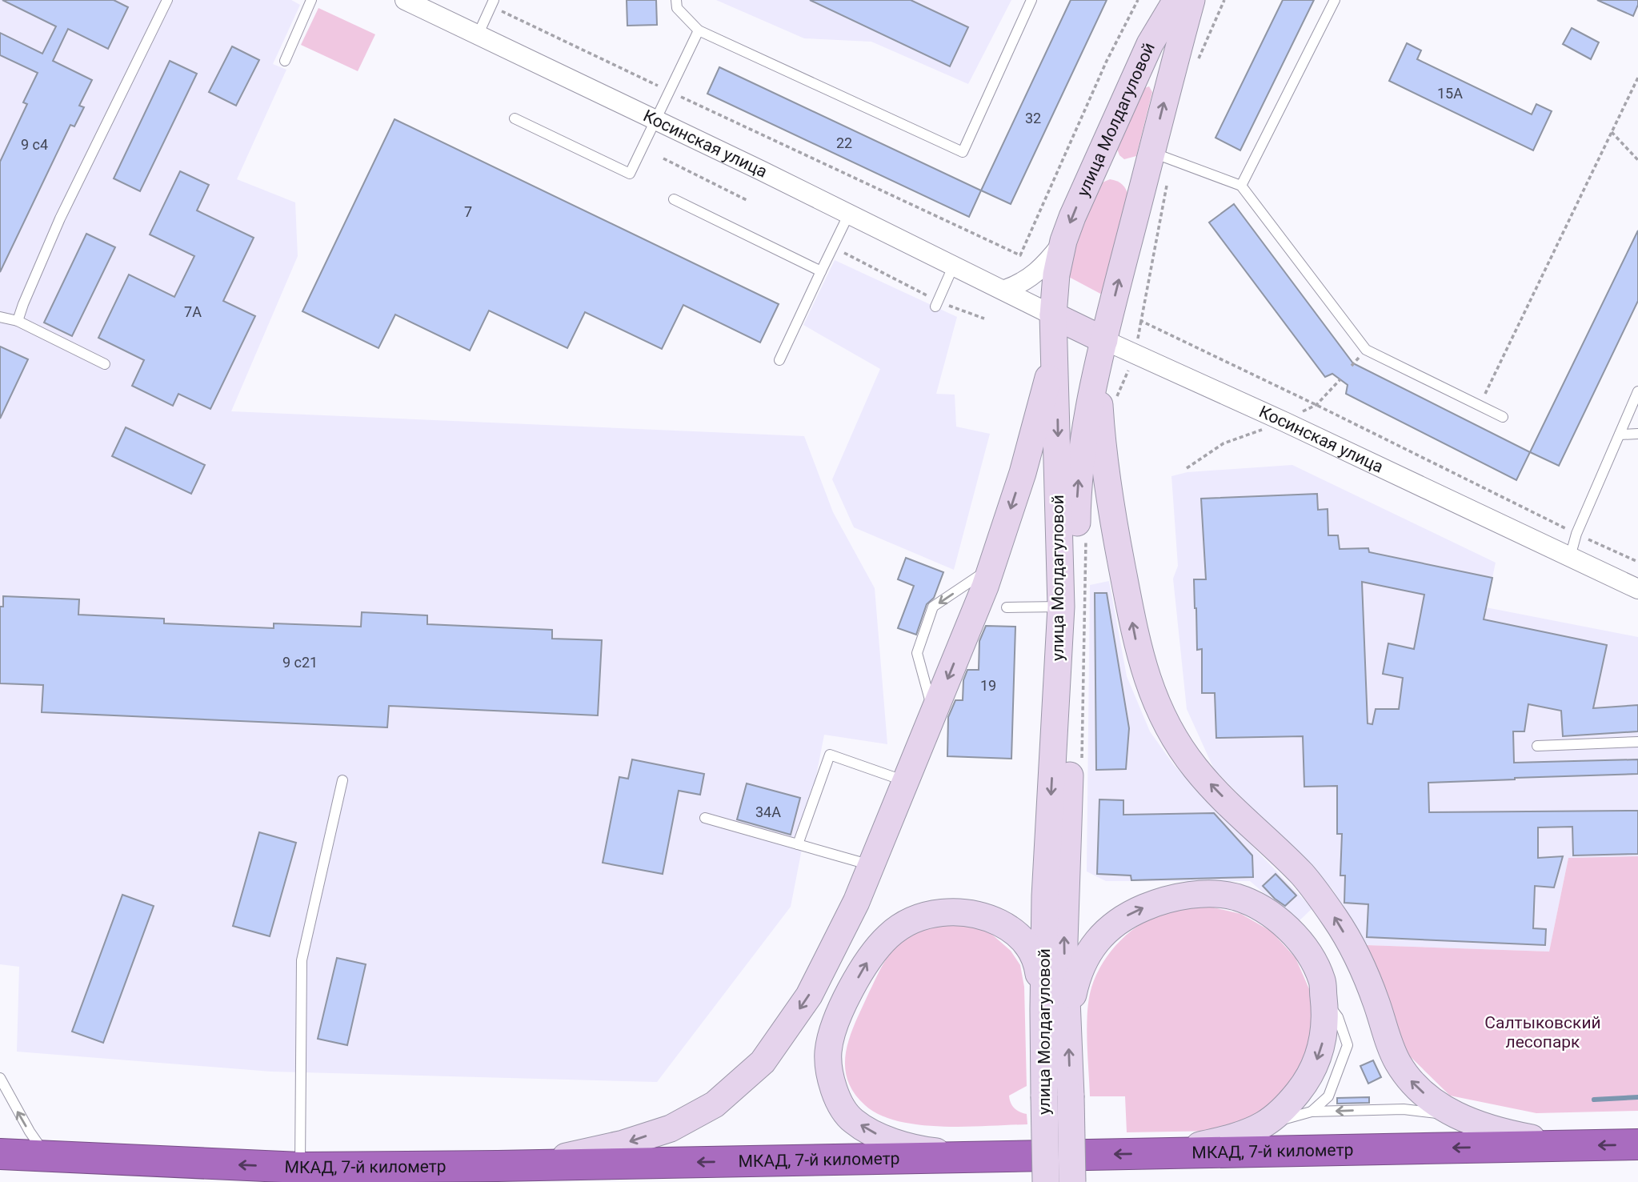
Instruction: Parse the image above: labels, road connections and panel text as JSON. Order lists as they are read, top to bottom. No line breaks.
{"streets":{"highway":["МКАД, 7-й километр"],"main road":["улица Молдагуловой","Косинская улица"]},"crossings":[["улица Молдагуловой","Косинская улица"]],"one_way":["МКАД, 7-й километр"],"parks":["Салтыковский лесопарк"],"house_numbers":["15А","32","22","9 с4","7","7А","9 с21","19","34А"]}
